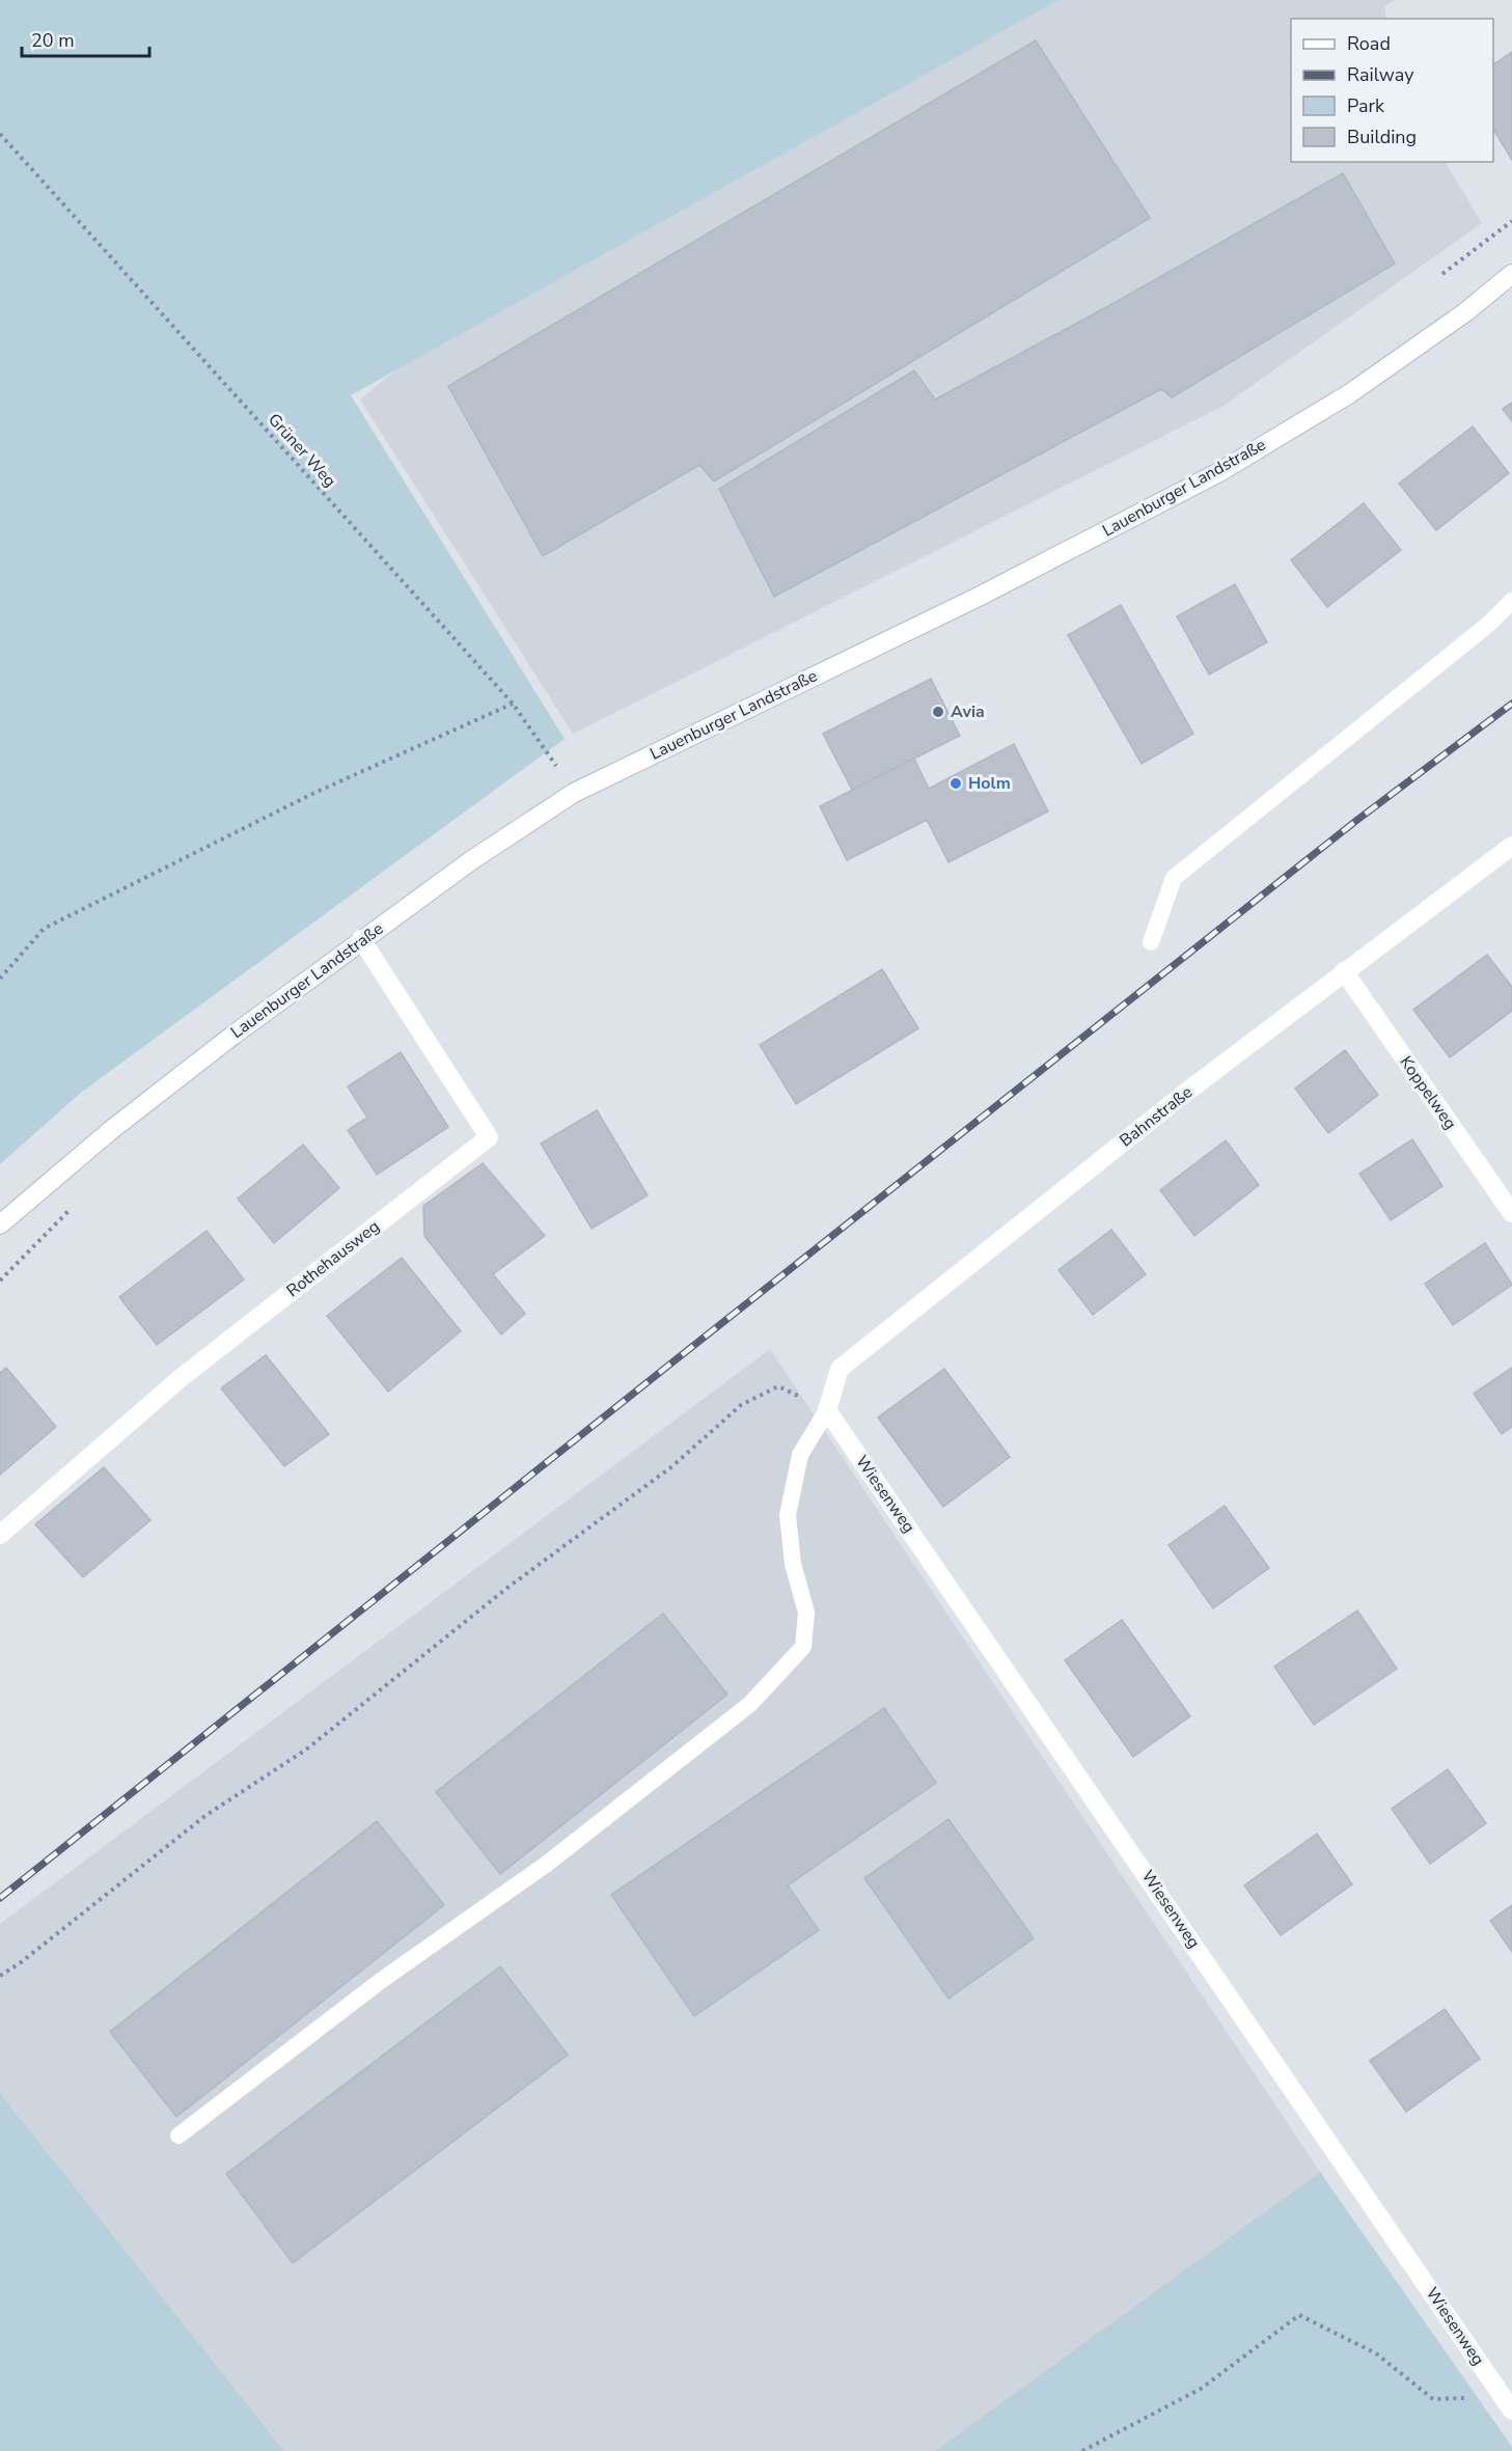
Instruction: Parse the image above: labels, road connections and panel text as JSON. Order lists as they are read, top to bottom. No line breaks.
{"streets":{"street":["Lauenburger Landstraße","Koppelweg","Bahnstraße","Rothehausweg","Wiesenweg"],"path":["Grüner Weg"]},"crossings":[["Grüner Weg","Lauenburger Landstraße"],["Lauenburger Landstraße","Rothehausweg"],["Koppelweg","Bahnstraße"],["Bahnstraße","Wiesenweg"]],"places":["Avia","Holm"],"legend":["Road","Railway","Park","Building"],"scale_bar":"20 m"}
